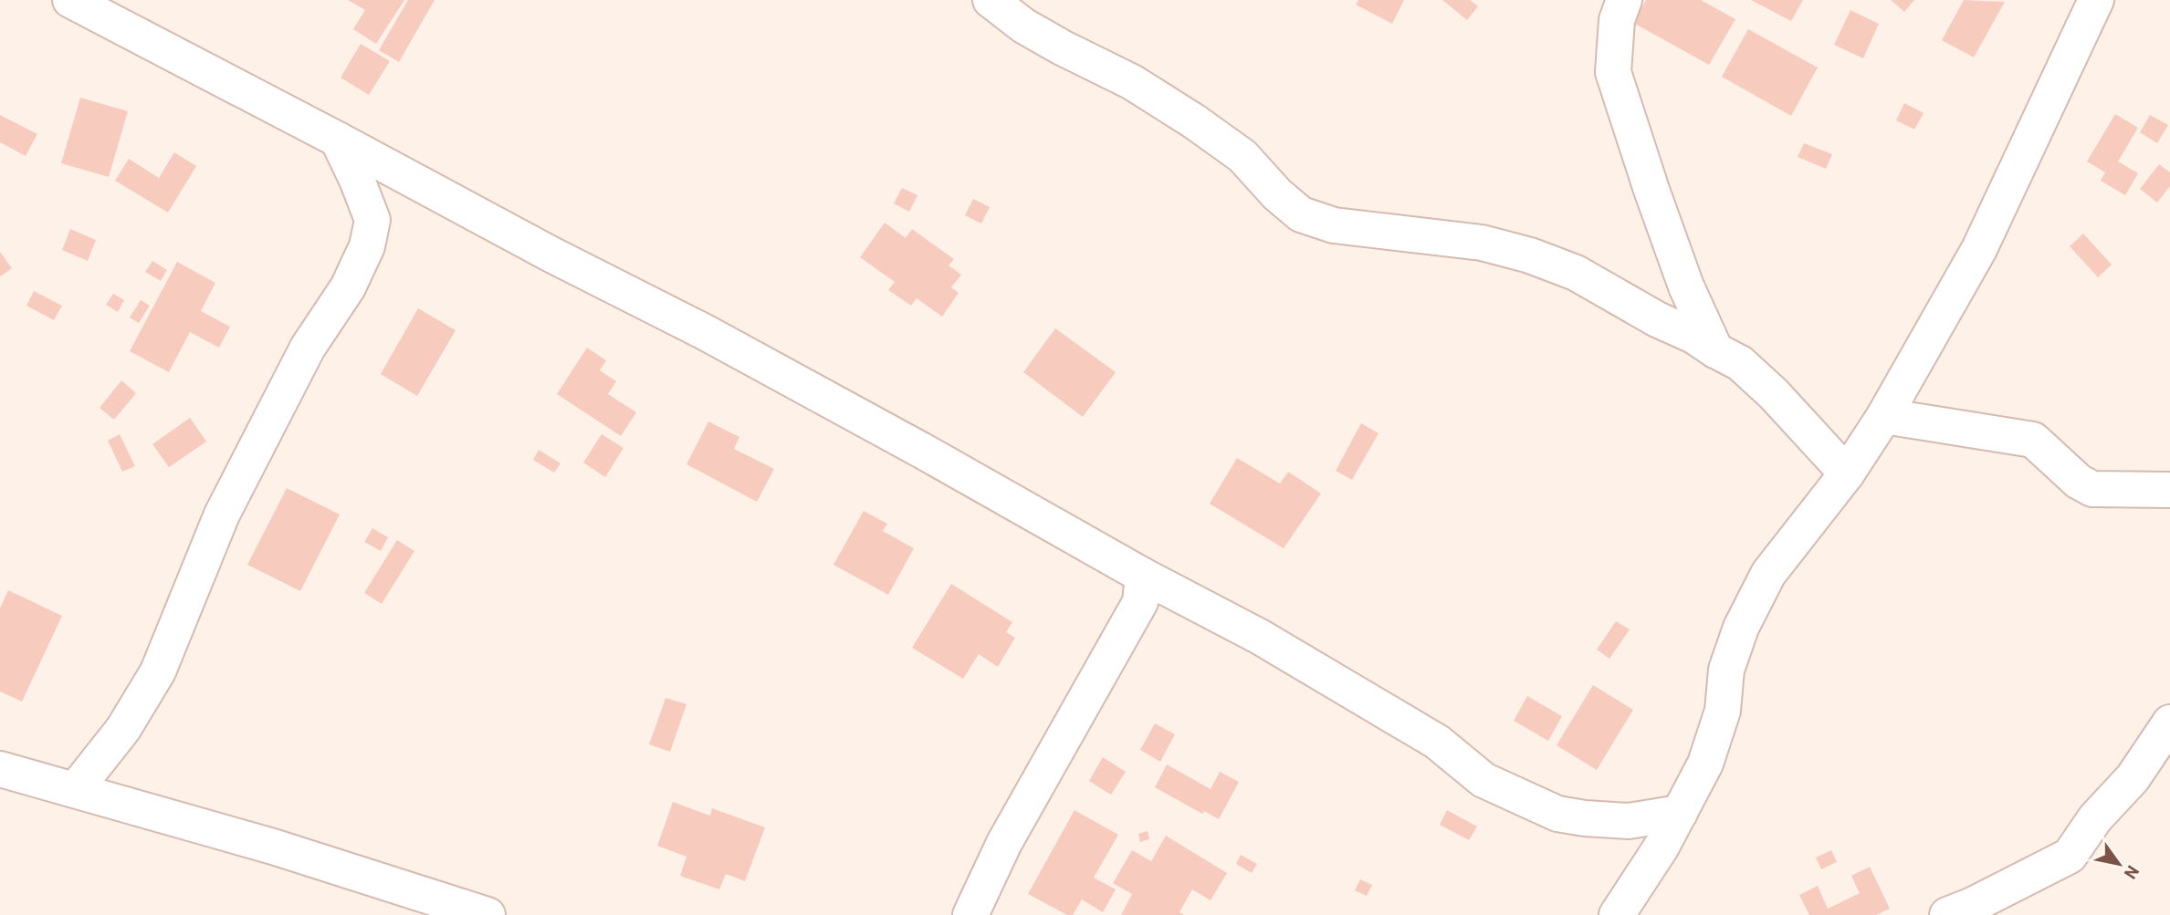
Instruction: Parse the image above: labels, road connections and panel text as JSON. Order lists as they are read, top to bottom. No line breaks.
{"north":"bottom right"}
